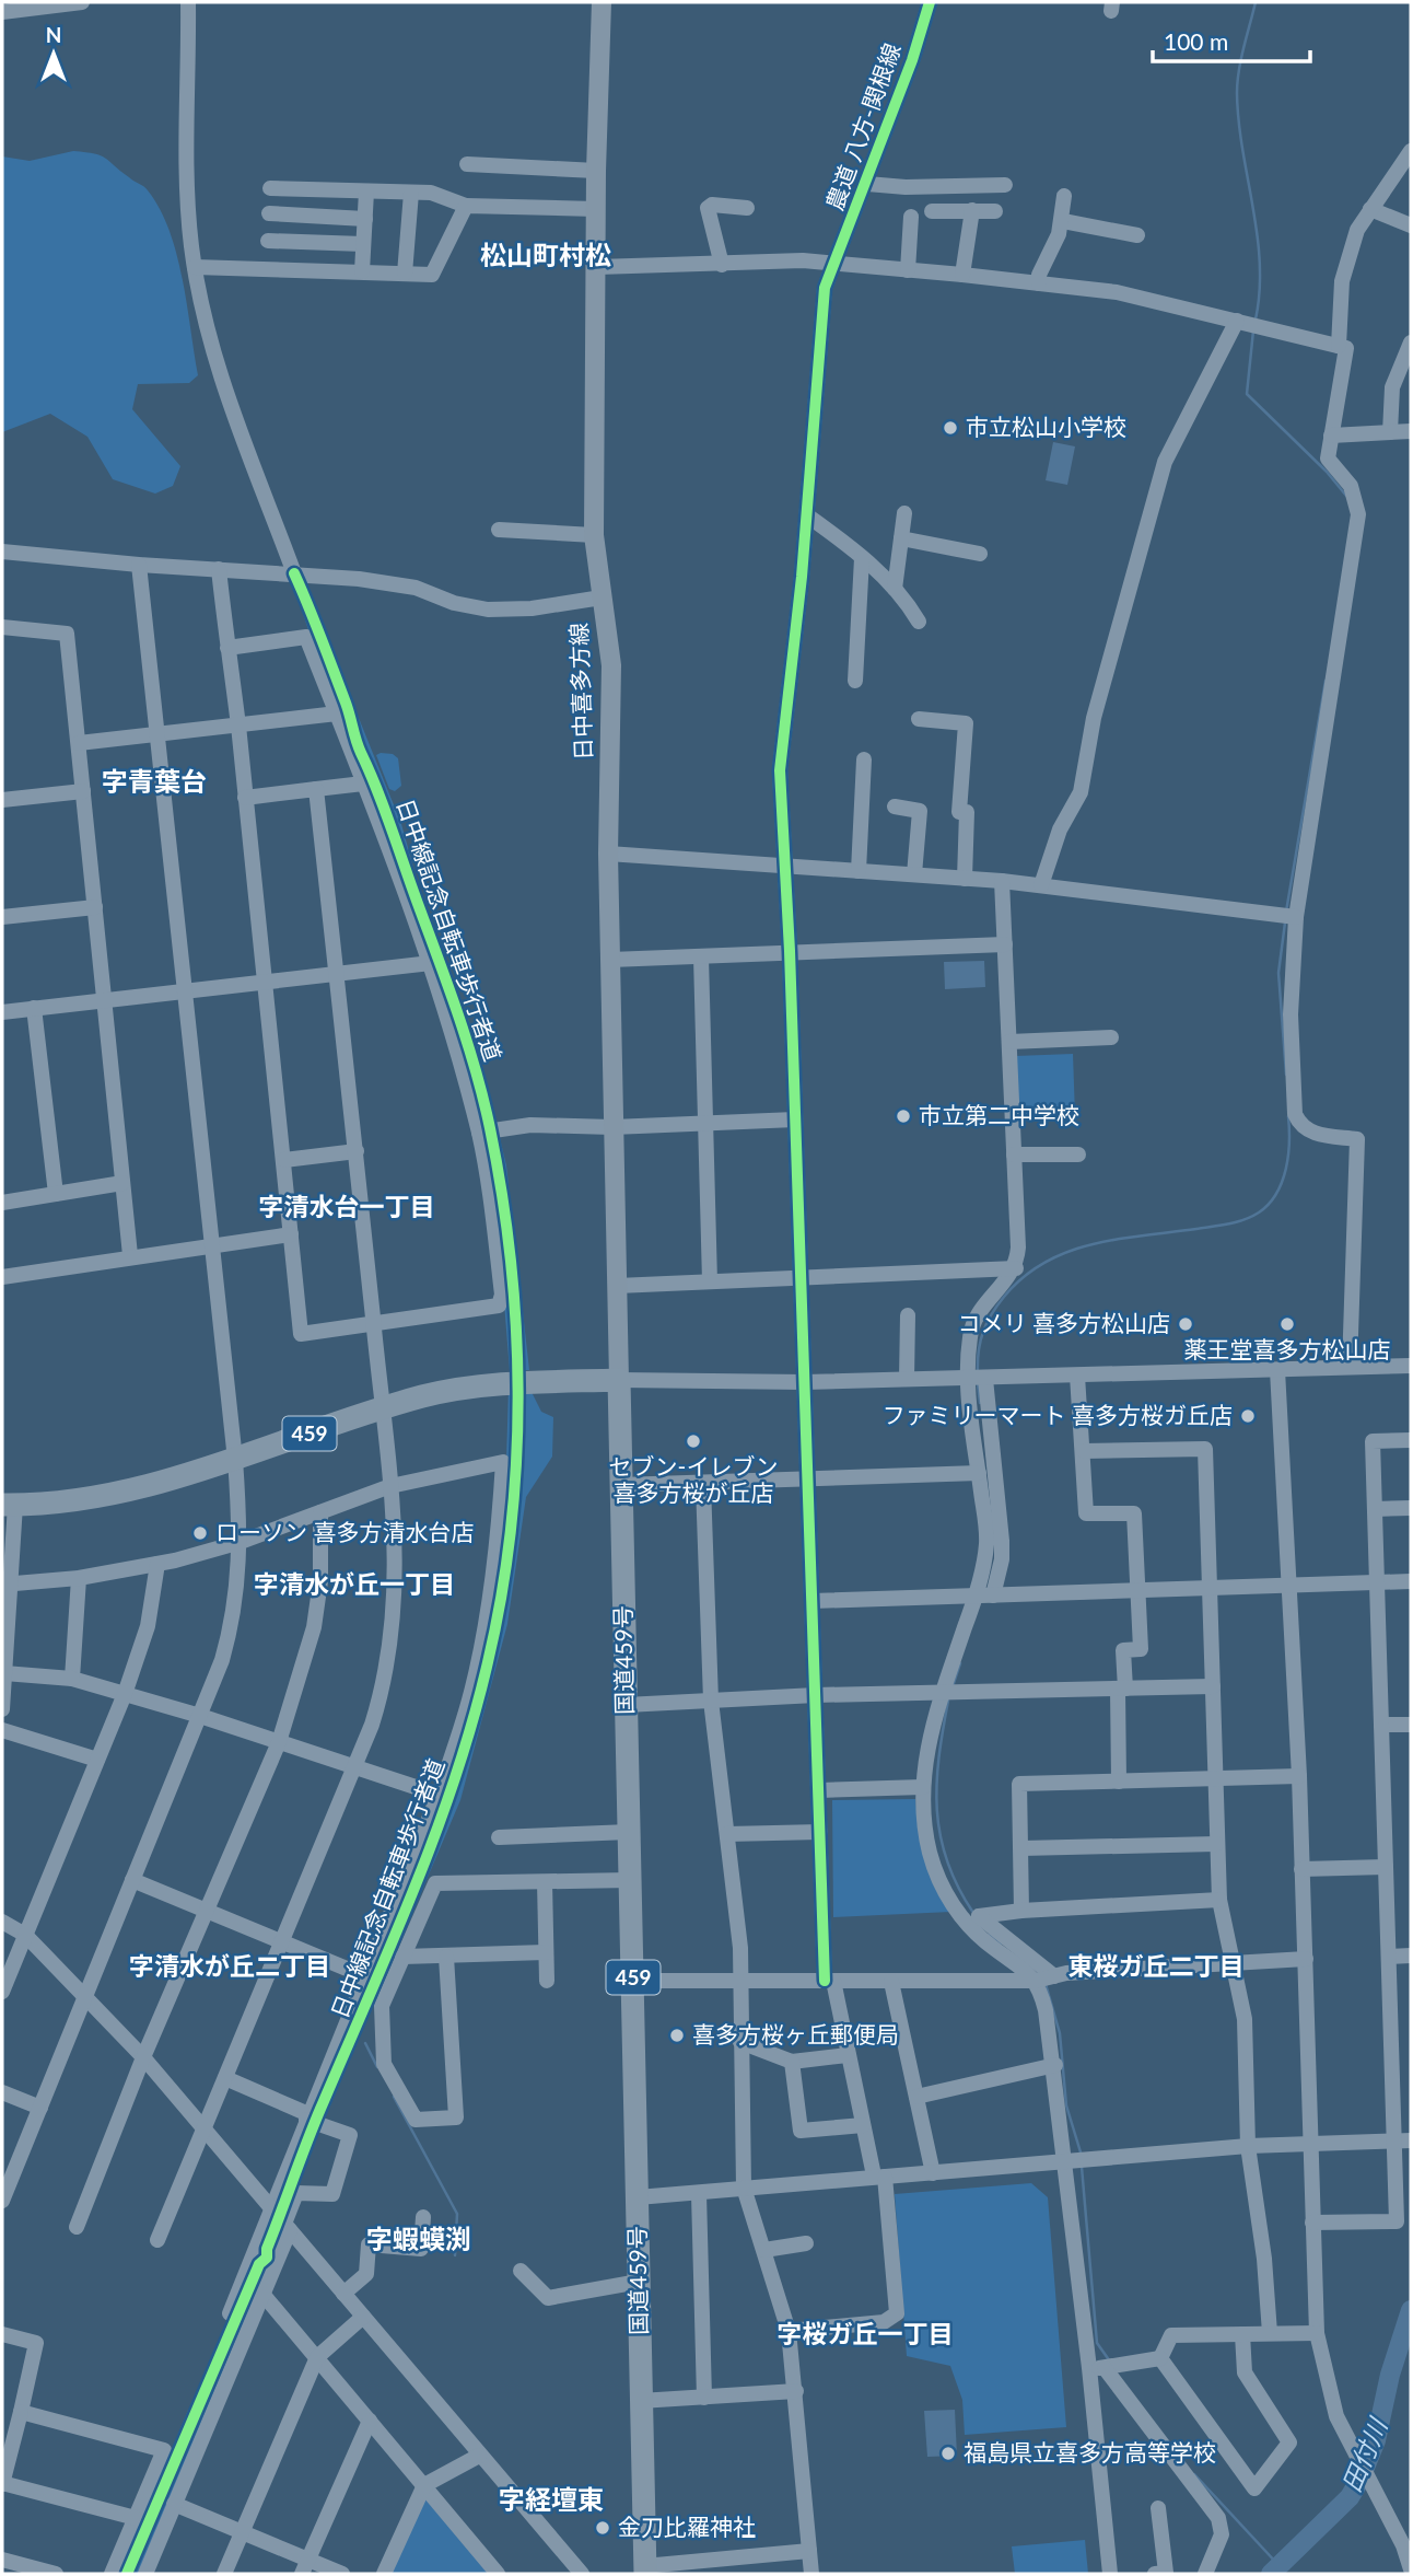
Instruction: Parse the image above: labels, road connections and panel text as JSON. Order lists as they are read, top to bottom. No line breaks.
{"streets":{"highway":["459","国道459号"],"main road":["日中喜多方線"],"street":["農道 八方-関根線"],"cycle path":["日中線記念自転車歩行者道"]},"crossings":[["日中喜多方線","459"],["日中喜多方線","国道459号"],["459","国道459号"]],"districts":["松山町村松","字青葉台","字清水台一丁目","字清水が丘一丁目","字清水が丘二丁目","東桜ガ丘二丁目","字蝦蟆渕","字桜ガ丘一丁目","字経壇東"],"water":["田付川"],"places":["市立松山小学校","市立第二中学校","コメリ 喜多方松山店","薬王堂喜多方松山店","ファミリーマート 喜多方桜ガ丘店","セブン-イレブン 喜多方桜が丘店","ローソン 喜多方清水台店","喜多方桜ヶ丘郵便局","福島県立喜多方高等学校","金刀比羅神社"],"scale_bar":"100 m","north":"top"}
